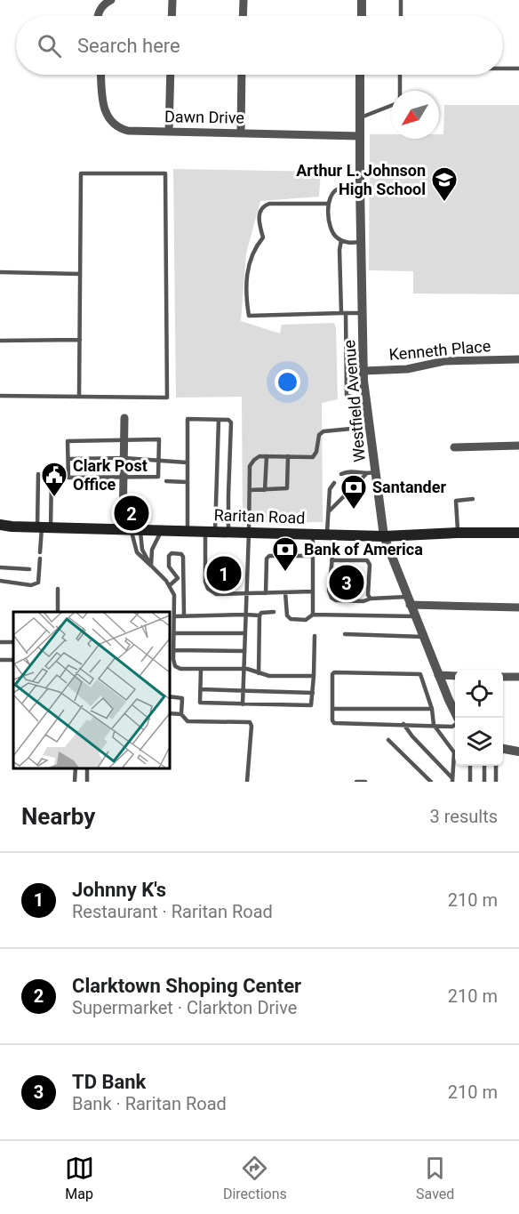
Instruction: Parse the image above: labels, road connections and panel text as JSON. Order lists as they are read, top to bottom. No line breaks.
{"streets":{"main road":["Raritan Road"],"street":["Dawn Drive","Kenneth Place","Westfield Avenue"]},"crossings":[["Dawn Drive","Westfield Avenue"],["Kenneth Place","Westfield Avenue"],["Westfield Avenue","Raritan Road"]],"places":{"school or university":["Arthur L. Johnson High School"],"public building":["Clark Post Office"],"bank":["Santander","Bank of America"]},"north":"bottom left","page":{"search":"Search here","pins":["2","1","3"],"heading":["Nearby","3 results"],"list":[{"mark":"1","name":"Johnny K's","note":"Restaurant · Raritan Road","value":"210 m"},{"mark":"2","name":"Clarktown Shoping Center","note":"Supermarket · Clarkton Drive","value":"210 m"},{"mark":"3","name":"TD Bank","note":"Bank · Raritan Road","value":"210 m"}],"nav":["Map","Directions","Saved"]}}
